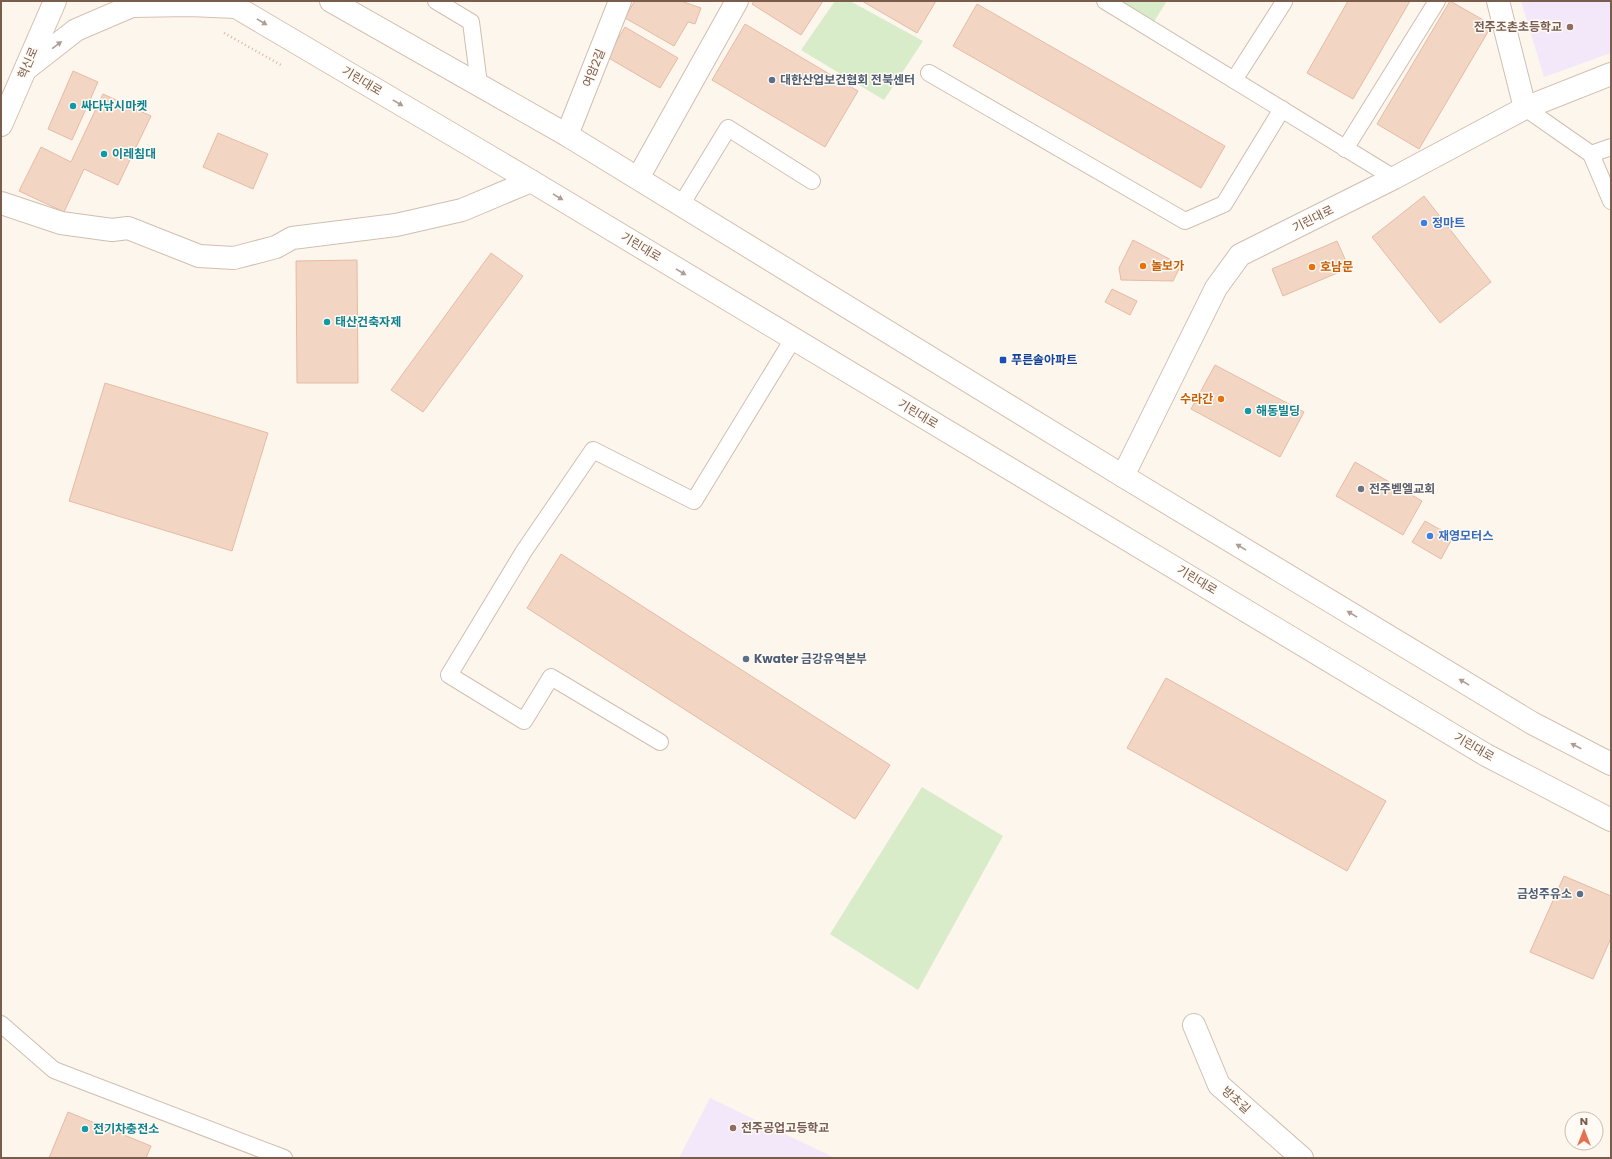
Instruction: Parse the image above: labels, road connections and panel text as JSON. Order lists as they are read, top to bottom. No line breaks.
{"streets":{"street":["혁신로","여암2길","기린대로","방초길"]},"places":{"other":["전주조촌초등학교","대한산업보건협회 전북센터","싸다낚시마켓","이레침대","정마트","놀보가","호남문","태산건축자제","수라간","해동빌딩","전주벧엘교회","재영모터스","Kwater 금강유역본부","금성주유소","전주공업고등학교","전기차충전소"],"transit":["푸른솔아파트"]},"north":"top"}
